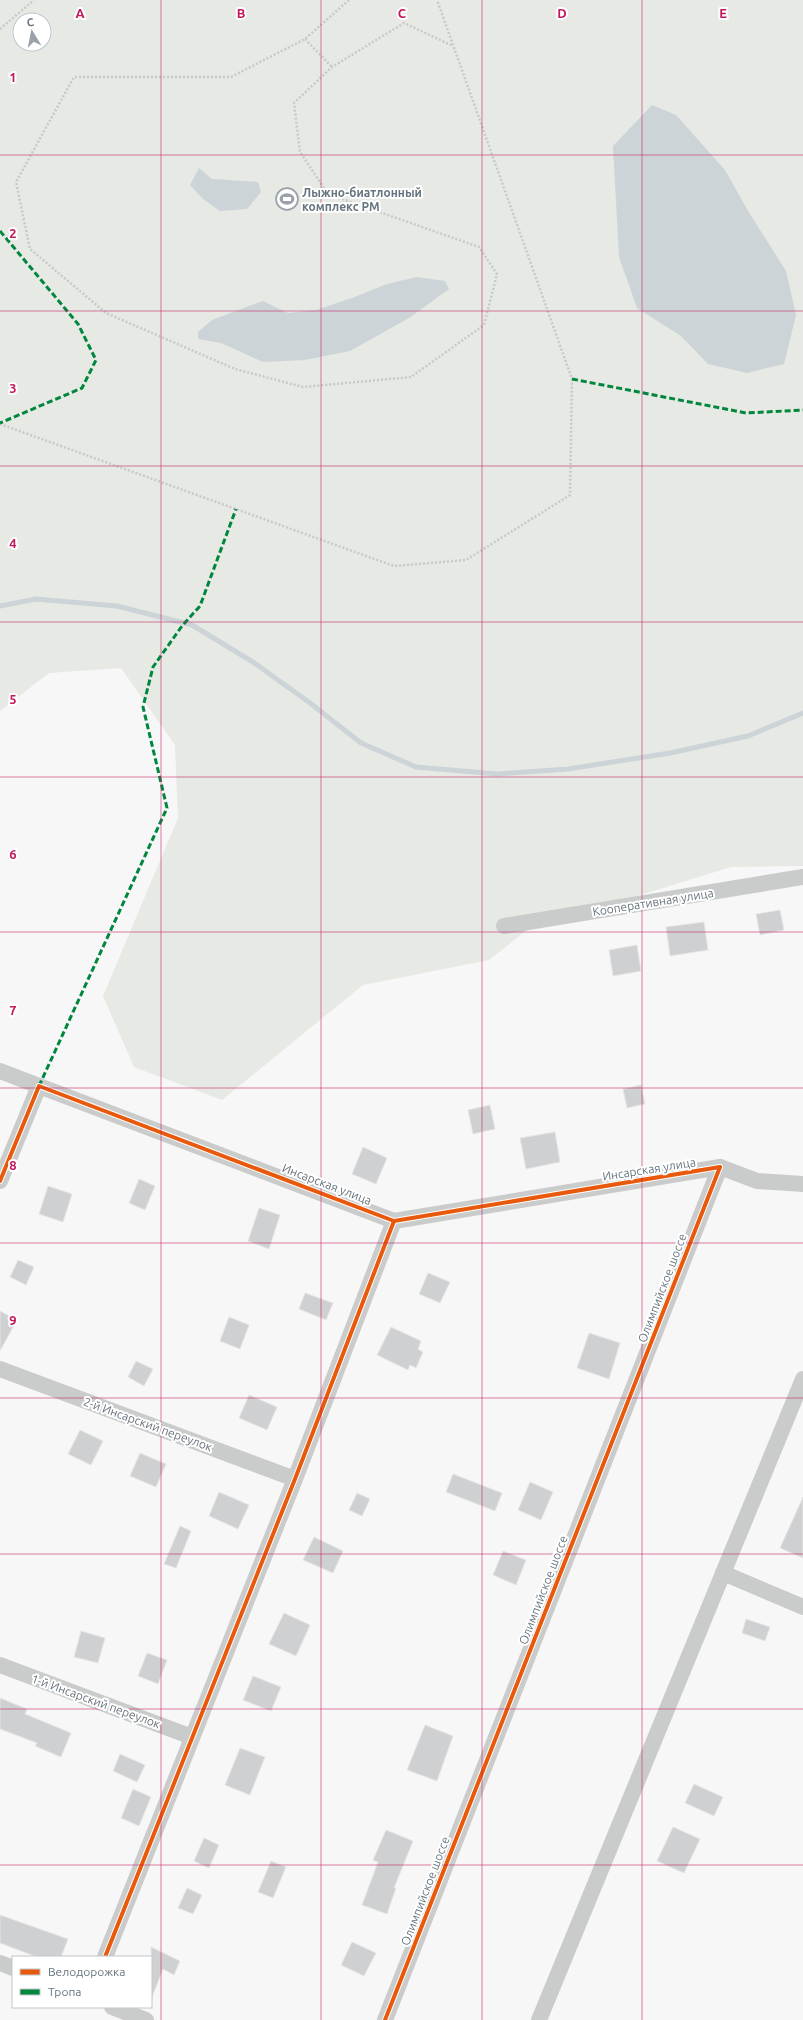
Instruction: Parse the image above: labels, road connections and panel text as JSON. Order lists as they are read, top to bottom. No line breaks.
{"streets":{"street":["Кооперативная улица","Инсарская улица","Олимпийское шоссе","2-й Инсарский переулок","1-й Инсарский переулок"]},"crossings":[["Инсарская улица","Олимпийское шоссе"]],"places":{"sports":["Лыжно-биатлонный комплекс РМ"]},"legend":["Велодорожка","Тропа"],"north":"top","grid":{"columns":["A","B","C","D","E"],"rows":["1","2","3","4","5","6","7","8","9"]}}
